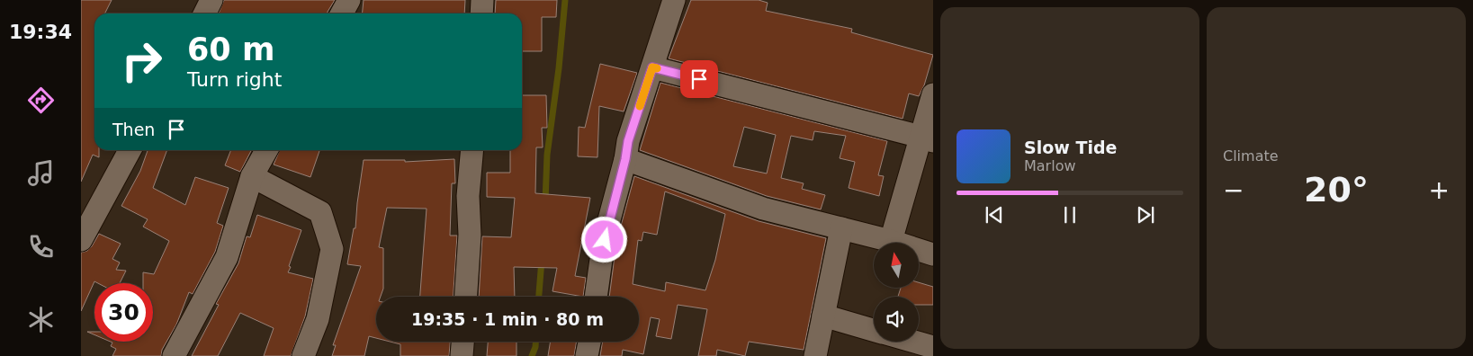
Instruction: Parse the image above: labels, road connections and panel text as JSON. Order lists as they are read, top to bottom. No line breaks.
{"north":"top","page":{"tabs":"19:34","tile":"Climate","turn":["60 m","Turn right"],"then":"Then","song":["Slow Tide","Marlow"],"heat":["−","20°","+"],"limit":"30","trip":"19:35 · 1 min · 80 m"}}
